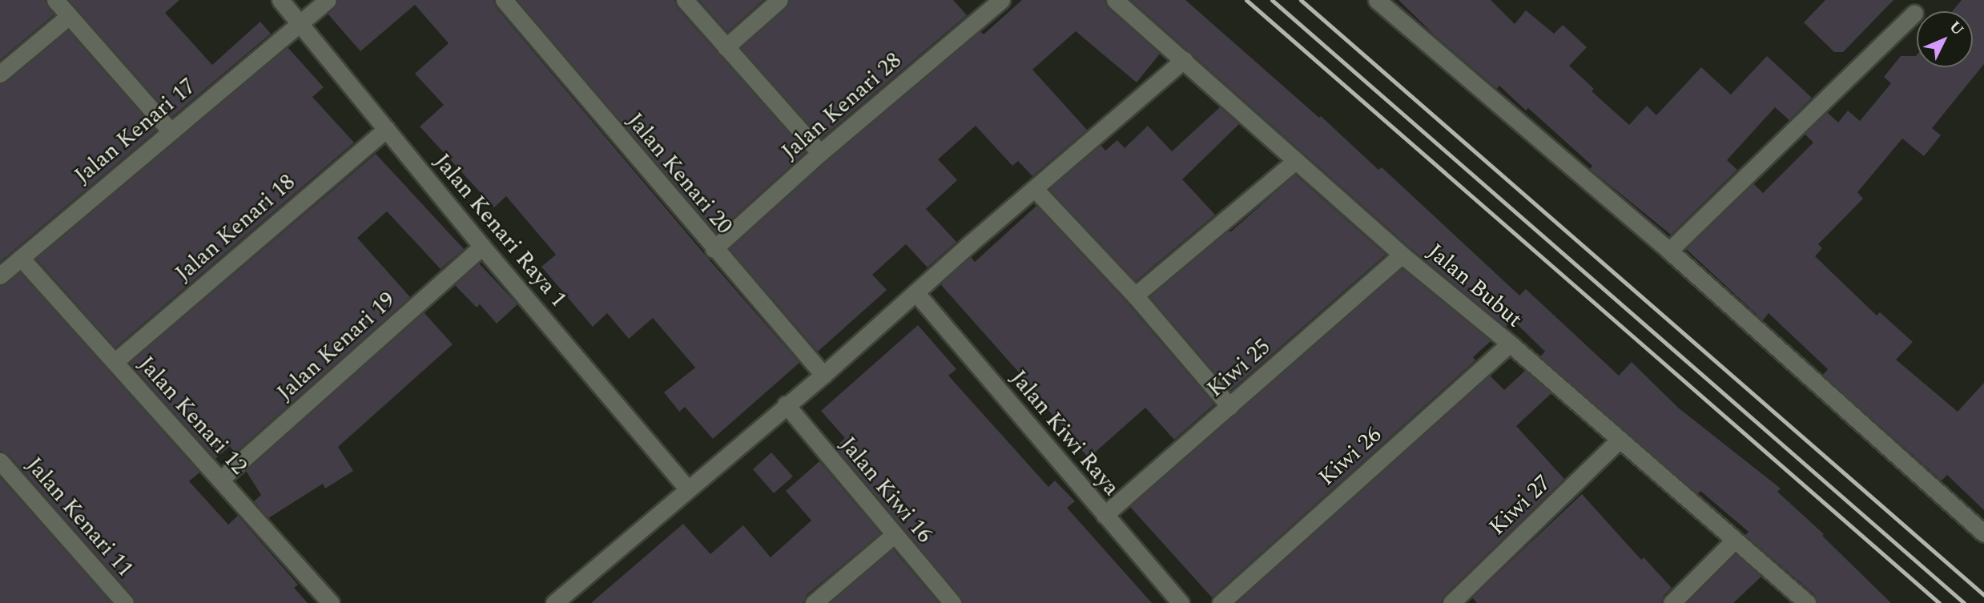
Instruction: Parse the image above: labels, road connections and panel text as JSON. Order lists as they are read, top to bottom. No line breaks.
{"streets":{"street":["Jalan Kenari 28","Jalan Kenari 17","Jalan Kenari 20","Jalan Kenari 18","Jalan Kenari Raya 1","Jalan Bubut","Jalan Kenari 19","Kiwi 25","Jalan Kenari 12","Jalan Kiwi Raya","Kiwi 26","Jalan Kiwi 16","Kiwi 27","Jalan Kenari 11"]},"crossings":[["Jalan Kenari 28","Jalan Kenari 20"],["Jalan Kenari 17","Jalan Kenari Raya 1"],["Jalan Kenari 17","Jalan Kenari 12"],["Jalan Kenari 18","Jalan Kenari Raya 1"],["Jalan Kenari 18","Jalan Kenari 12"],["Jalan Kenari Raya 1","Jalan Kenari 19"],["Jalan Bubut","Kiwi 25"],["Jalan Bubut","Kiwi 26"],["Jalan Bubut","Kiwi 27"],["Jalan Kenari 19","Jalan Kenari 12"],["Kiwi 25","Jalan Kiwi Raya"]],"north":"top right"}
